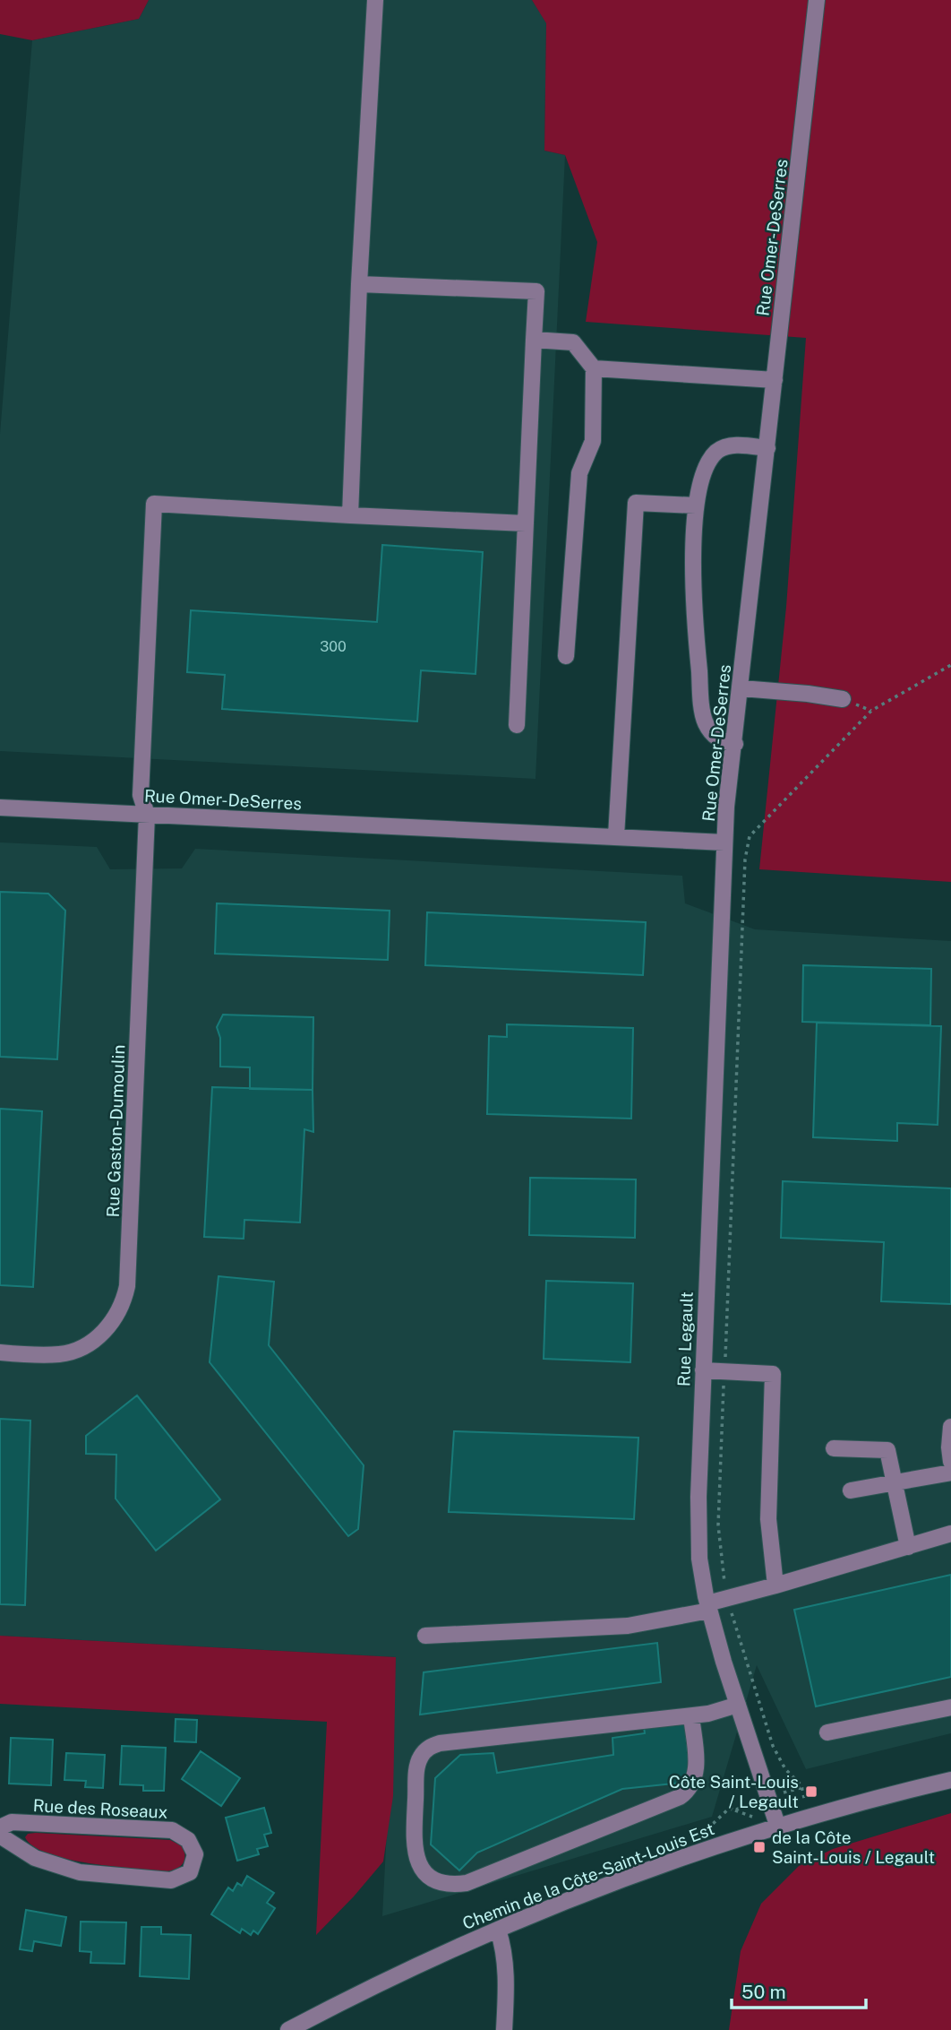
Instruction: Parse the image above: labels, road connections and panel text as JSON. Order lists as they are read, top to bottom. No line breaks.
{"streets":{"street":["Rue Omer-DeSerres","Rue Gaston-Dumoulin","Rue Legault","Rue des Roseaux","Chemin de la Côte-Saint-Louis Est"]},"crossings":[["Rue Omer-DeSerres","Rue Gaston-Dumoulin"],["Rue Omer-DeSerres","Rue Legault"],["Rue Legault","Chemin de la Côte-Saint-Louis Est"]],"places":{"transit":["Côte Saint-Louis / Legault","de la Côte Saint-Louis / Legault"]},"house_numbers":["300"],"scale_bar":"50 m"}
